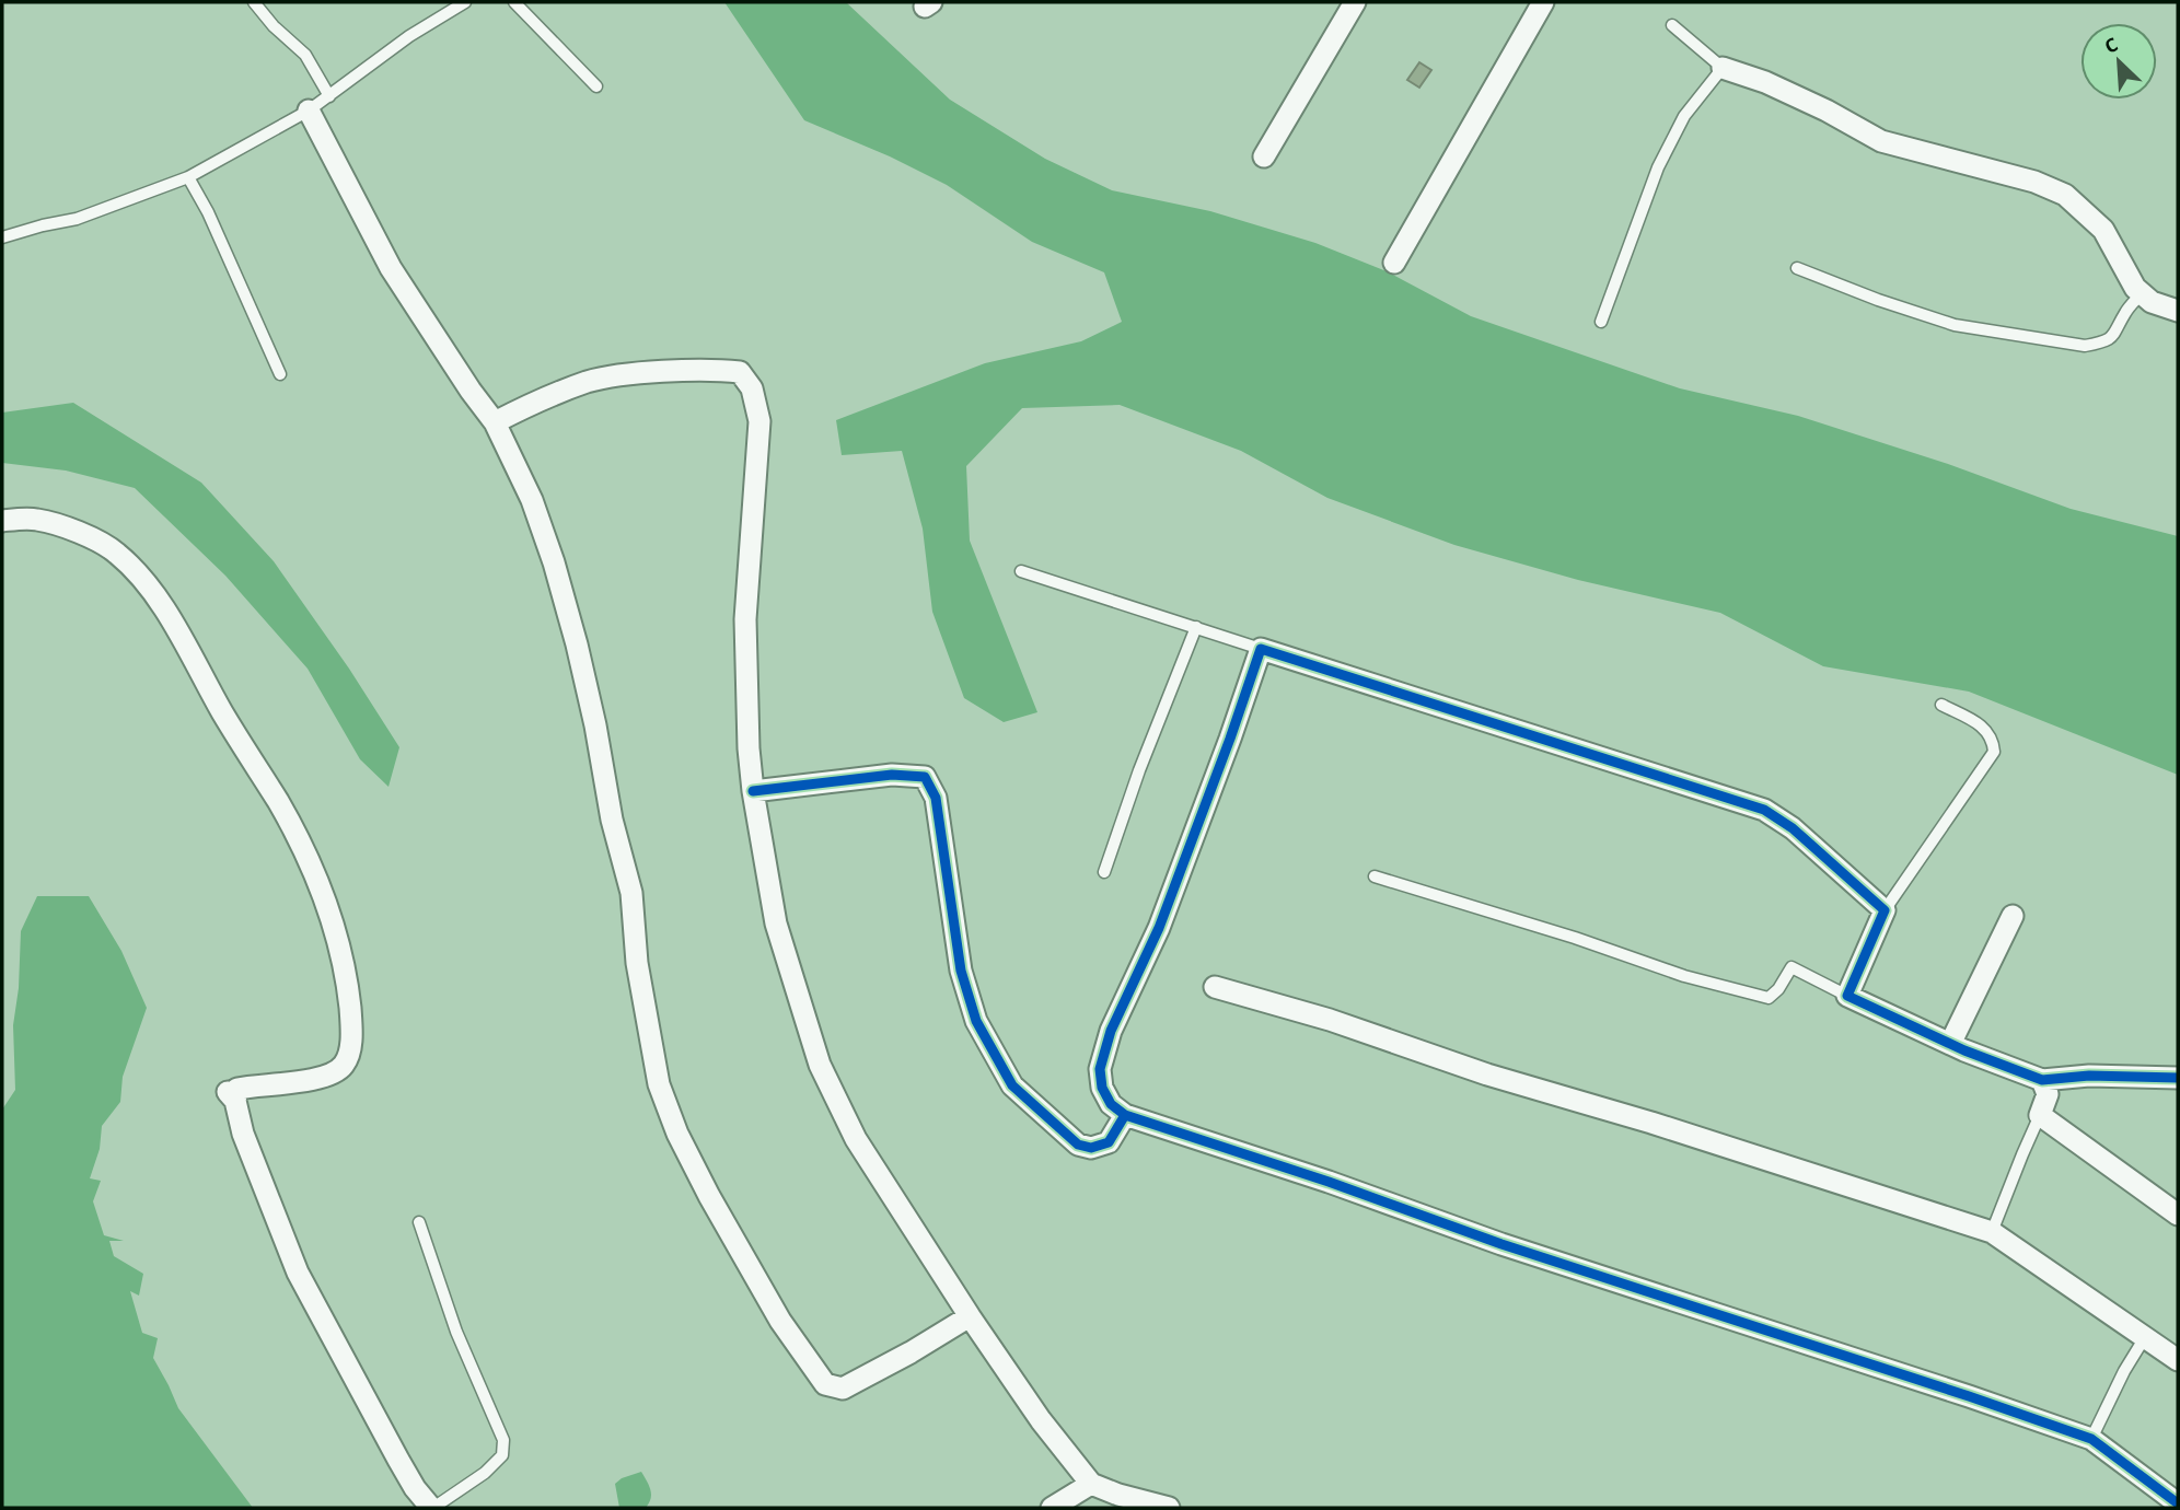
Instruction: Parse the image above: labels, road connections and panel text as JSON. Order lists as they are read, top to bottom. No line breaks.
{"north":"top left"}
